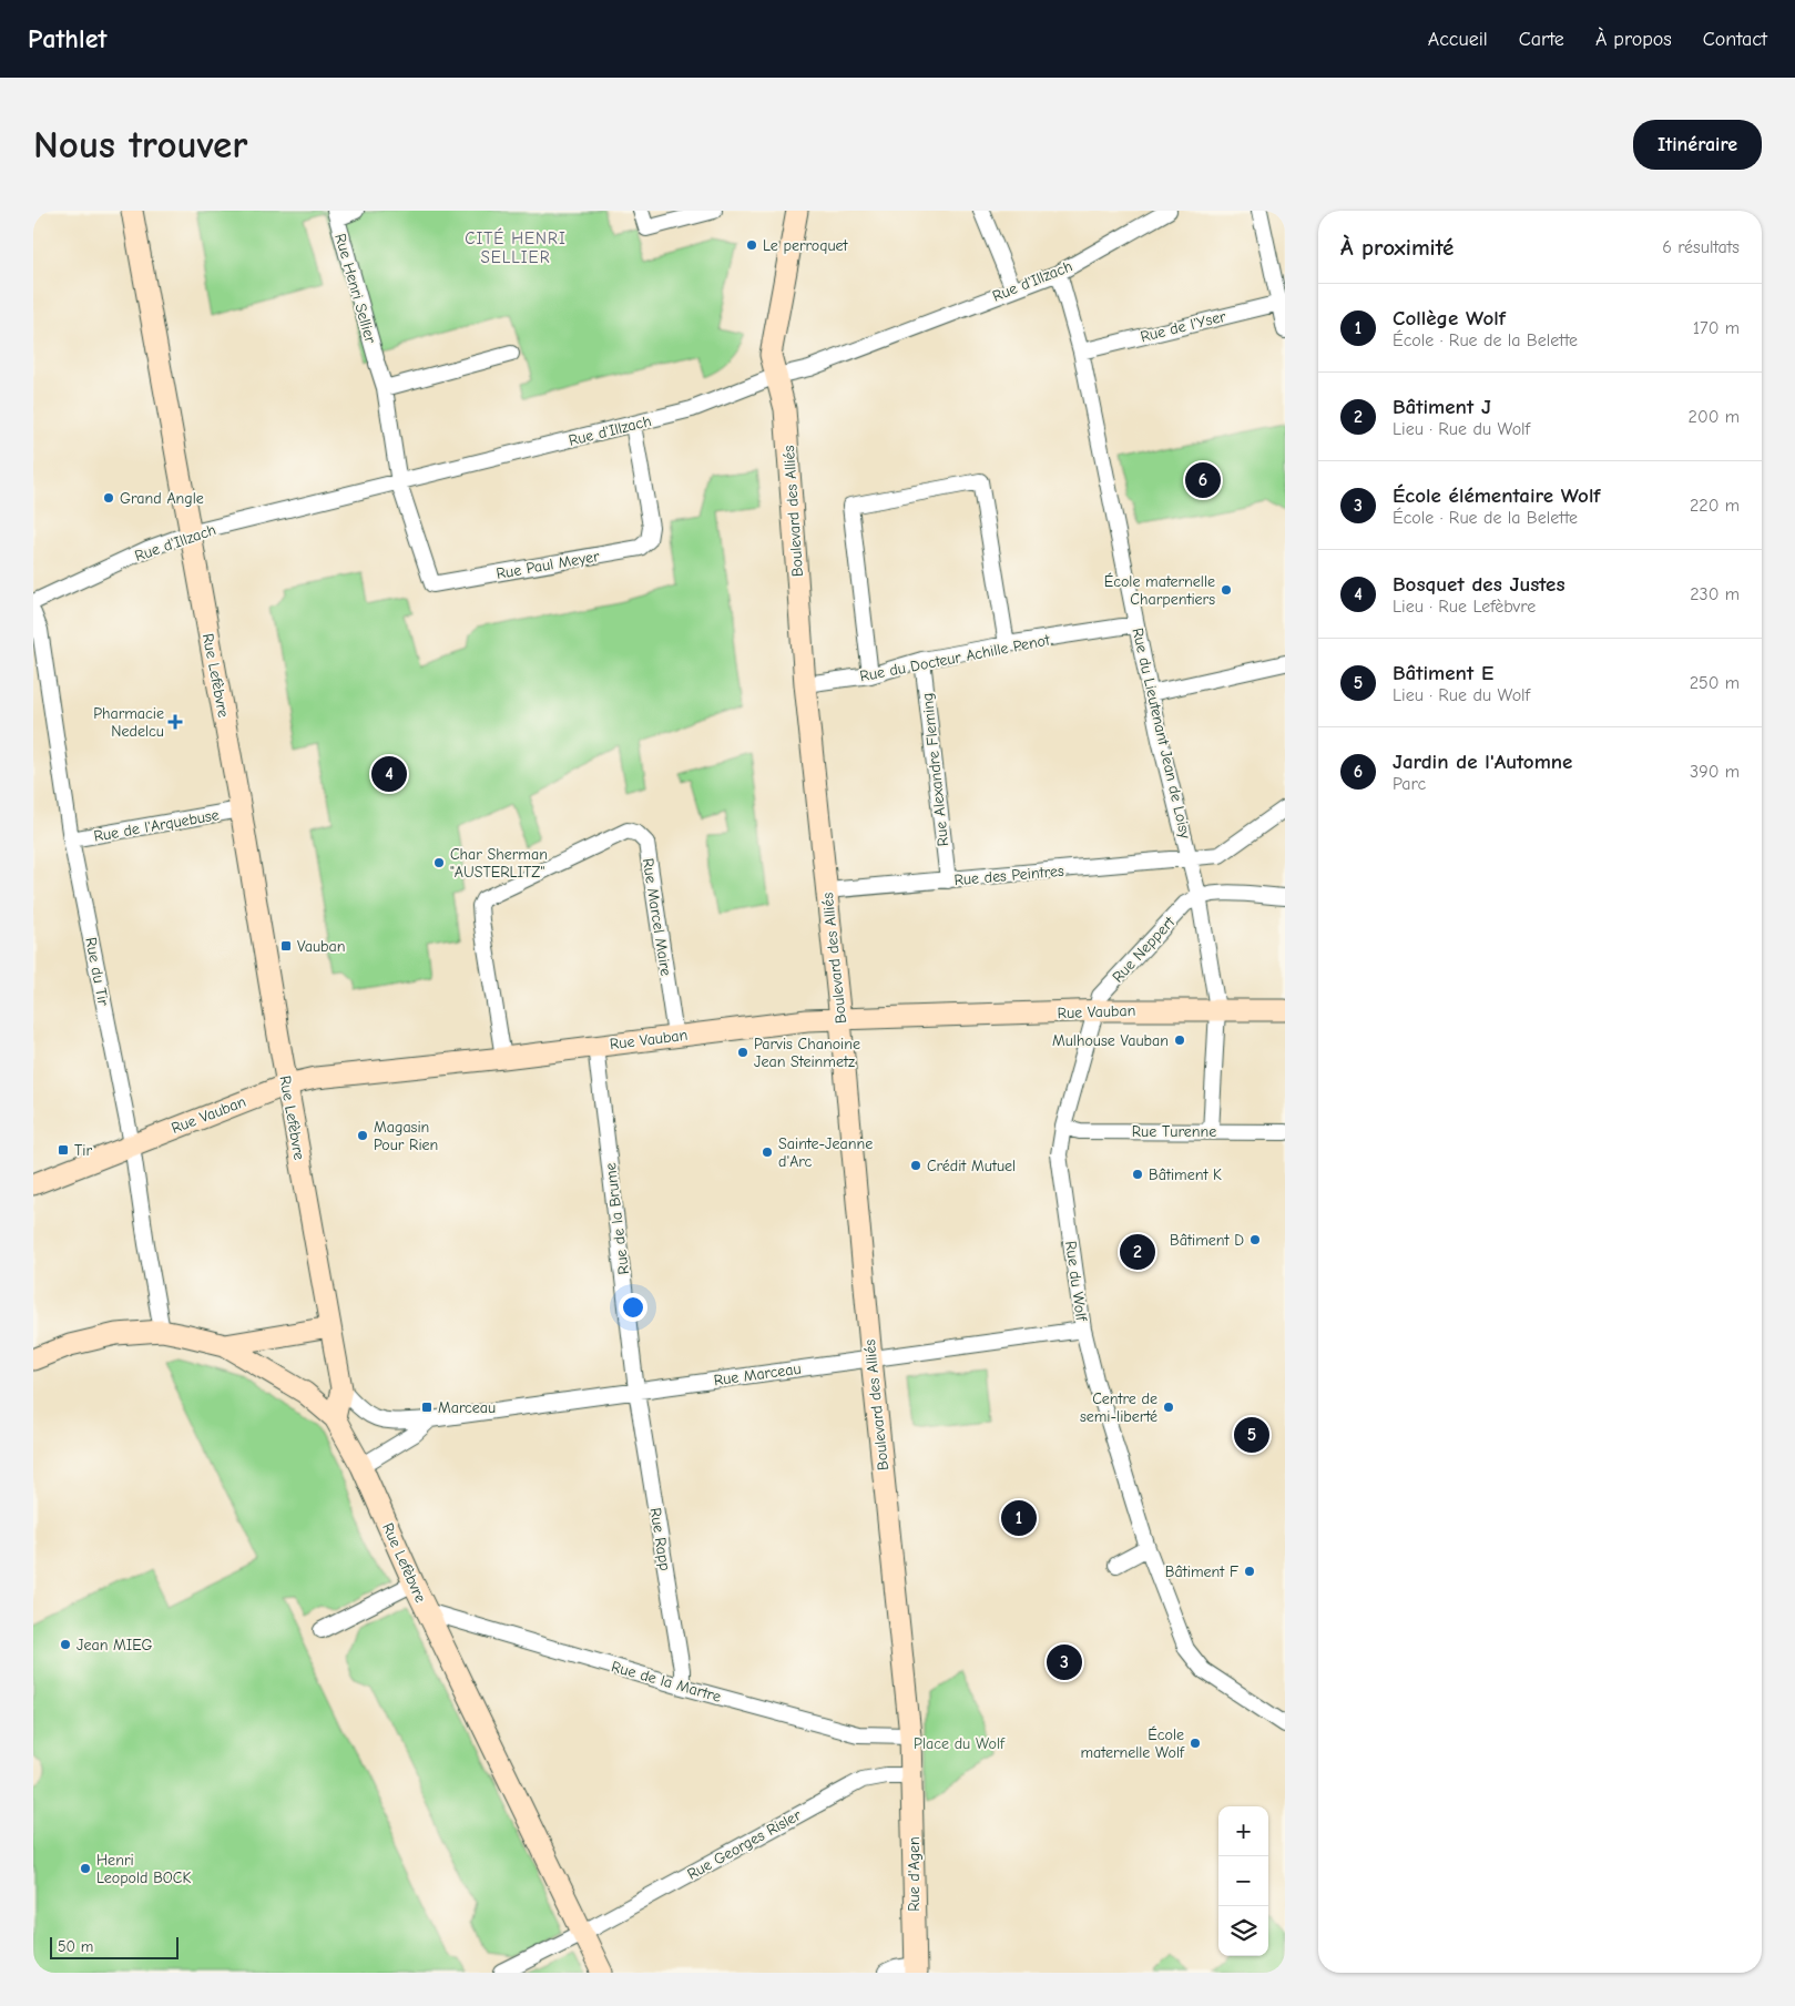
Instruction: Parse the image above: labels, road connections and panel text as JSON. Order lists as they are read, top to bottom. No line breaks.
{"streets":{"main road":["Boulevard des Alliés","Rue Lefèbvre","Rue Vauban","Rue d'Agen"],"street":["Rue d'Illzach","Rue Henri Sellier","Rue de l'Yser","Rue Paul Meyer","Rue du Docteur Achille Penot","Rue du Lieutenant Jean de Loisy","Rue Alexandre Fleming","Rue de l'Arquebuse","Rue des Peintres","Rue Marcel Maire","Rue Neppert","Rue du Tir","Rue Turenne","Rue de la Brume","Rue du Wolf","Rue Marceau","Rue Rapp","Rue de la Martre","Rue Georges Risler"]},"crossings":[["Rue d'Illzach","Rue Henri Sellier"],["Rue d'Illzach","Boulevard des Alliés"],["Rue d'Illzach","Rue Paul Meyer"],["Rue d'Illzach","Rue Lefèbvre"],["Rue d'Illzach","Rue du Lieutenant Jean de Loisy"],["Rue Henri Sellier","Rue Paul Meyer"],["Rue de l'Yser","Rue du Lieutenant Jean de Loisy"],["Boulevard des Alliés","Rue du Docteur Achille Penot"],["Boulevard des Alliés","Rue des Peintres"],["Boulevard des Alliés","Rue Vauban"],["Boulevard des Alliés","Rue Marceau"],["Boulevard des Alliés","Rue de la Martre"],["Boulevard des Alliés","Rue Georges Risler"],["Boulevard des Alliés","Rue d'Agen"],["Rue du Docteur Achille Penot","Rue du Lieutenant Jean de Loisy"],["Rue du Docteur Achille Penot","Rue Alexandre Fleming"],["Rue Lefèbvre","Rue de l'Arquebuse"],["Rue Lefèbvre","Rue Vauban"],["Rue Lefèbvre","Rue Marceau"],["Rue Lefèbvre","Rue de la Martre"],["Rue Lefèbvre","Rue Georges Risler"],["Rue du Lieutenant Jean de Loisy","Rue des Peintres"],["Rue du Lieutenant Jean de Loisy","Rue Neppert"],["Rue du Lieutenant Jean de Loisy","Rue Vauban"],["Rue du Lieutenant Jean de Loisy","Rue Turenne"],["Rue Alexandre Fleming","Rue des Peintres"],["Rue de l'Arquebuse","Rue du Tir"],["Rue Marcel Maire","Rue Vauban"],["Rue Neppert","Rue Vauban"],["Rue Neppert","Rue du Wolf"],["Rue du Tir","Rue Vauban"],["Rue Vauban","Rue de la Brume"],["Rue Vauban","Rue du Wolf"],["Rue Turenne","Rue du Wolf"],["Rue de la Brume","Rue Marceau"],["Rue de la Brume","Rue Rapp"],["Rue du Wolf","Rue Marceau"],["Rue Marceau","Rue Rapp"],["Rue Rapp","Rue de la Martre"],["Rue Georges Risler","Rue d'Agen"]],"districts":["CITÉ HENRI SELLIER"],"parks":["Place du Wolf"],"places":{"other":["Le perroquet","Grand Angle","École maternelle Charpentiers","Char Sherman \"AUSTERLITZ\"","Mulhouse Vauban","Parvis Chanoine Jean Steinmetz","Magasin Pour Rien","Sainte-Jeanne d'Arc","Crédit Mutuel","Bâtiment K","Bâtiment D","Centre de semi-liberté","Bâtiment F","Jean MIEG","École maternelle Wolf","Henri Leopold BOCK"],"health":["Pharmacie Nedelcu"],"transit":["Vauban","Tir","Marceau"]},"scale_bar":"50 m","page":{"header":"Pathlet","nav":["Accueil","Carte","À propos","Contact"],"buttons":"Itinéraire","title":"Nous trouver","heading":["À proximité","6 résultats"],"list":[{"mark":"1","name":"Collège Wolf","note":"École · Rue de la Belette","value":"170 m"},{"mark":"2","name":"Bâtiment J","note":"Lieu · Rue du Wolf","value":"200 m"},{"mark":"3","name":"École élémentaire Wolf","note":"École · Rue de la Belette","value":"220 m"},{"mark":"4","name":"Bosquet des Justes","note":"Lieu · Rue Lefèbvre","value":"230 m"},{"mark":"5","name":"Bâtiment E","note":"Lieu · Rue du Wolf","value":"250 m"},{"mark":"6","name":"Jardin de l'Automne","note":"Parc","value":"390 m"}],"pins":["6","4","2","5","1","3"],"map_buttons":["+","−"],"scale":"50 m"}}
